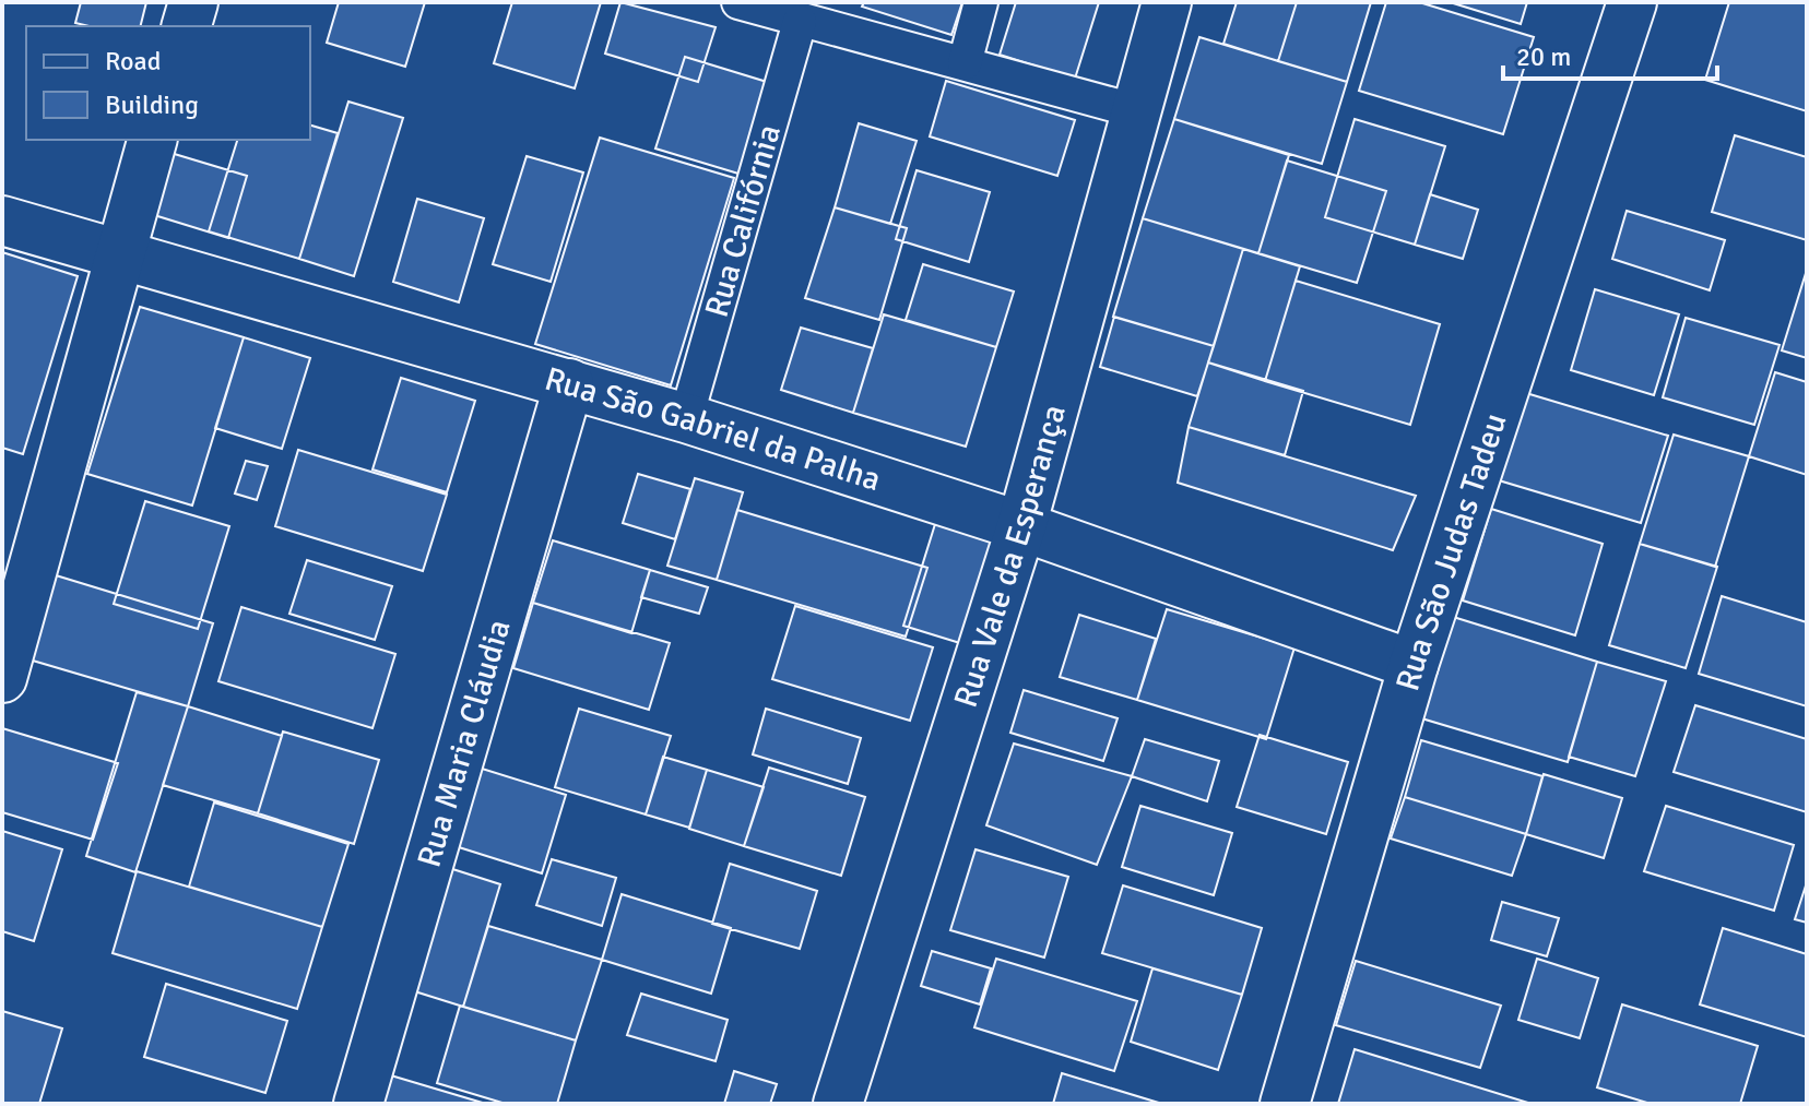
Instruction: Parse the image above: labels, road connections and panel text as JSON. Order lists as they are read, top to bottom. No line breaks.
{"streets":{"street":["Rua São Gabriel da Palha","Rua São Judas Tadeu","Rua Vale da Esperança","Rua Maria Cláudia"],"lane":["Rua Califórnia"]},"crossings":[["Rua Califórnia","Rua São Gabriel da Palha"],["Rua São Gabriel da Palha","Rua São Judas Tadeu"],["Rua São Gabriel da Palha","Rua Vale da Esperança"],["Rua São Gabriel da Palha","Rua Maria Cláudia"]],"legend":["Road","Building"],"scale_bar":"20 m"}
